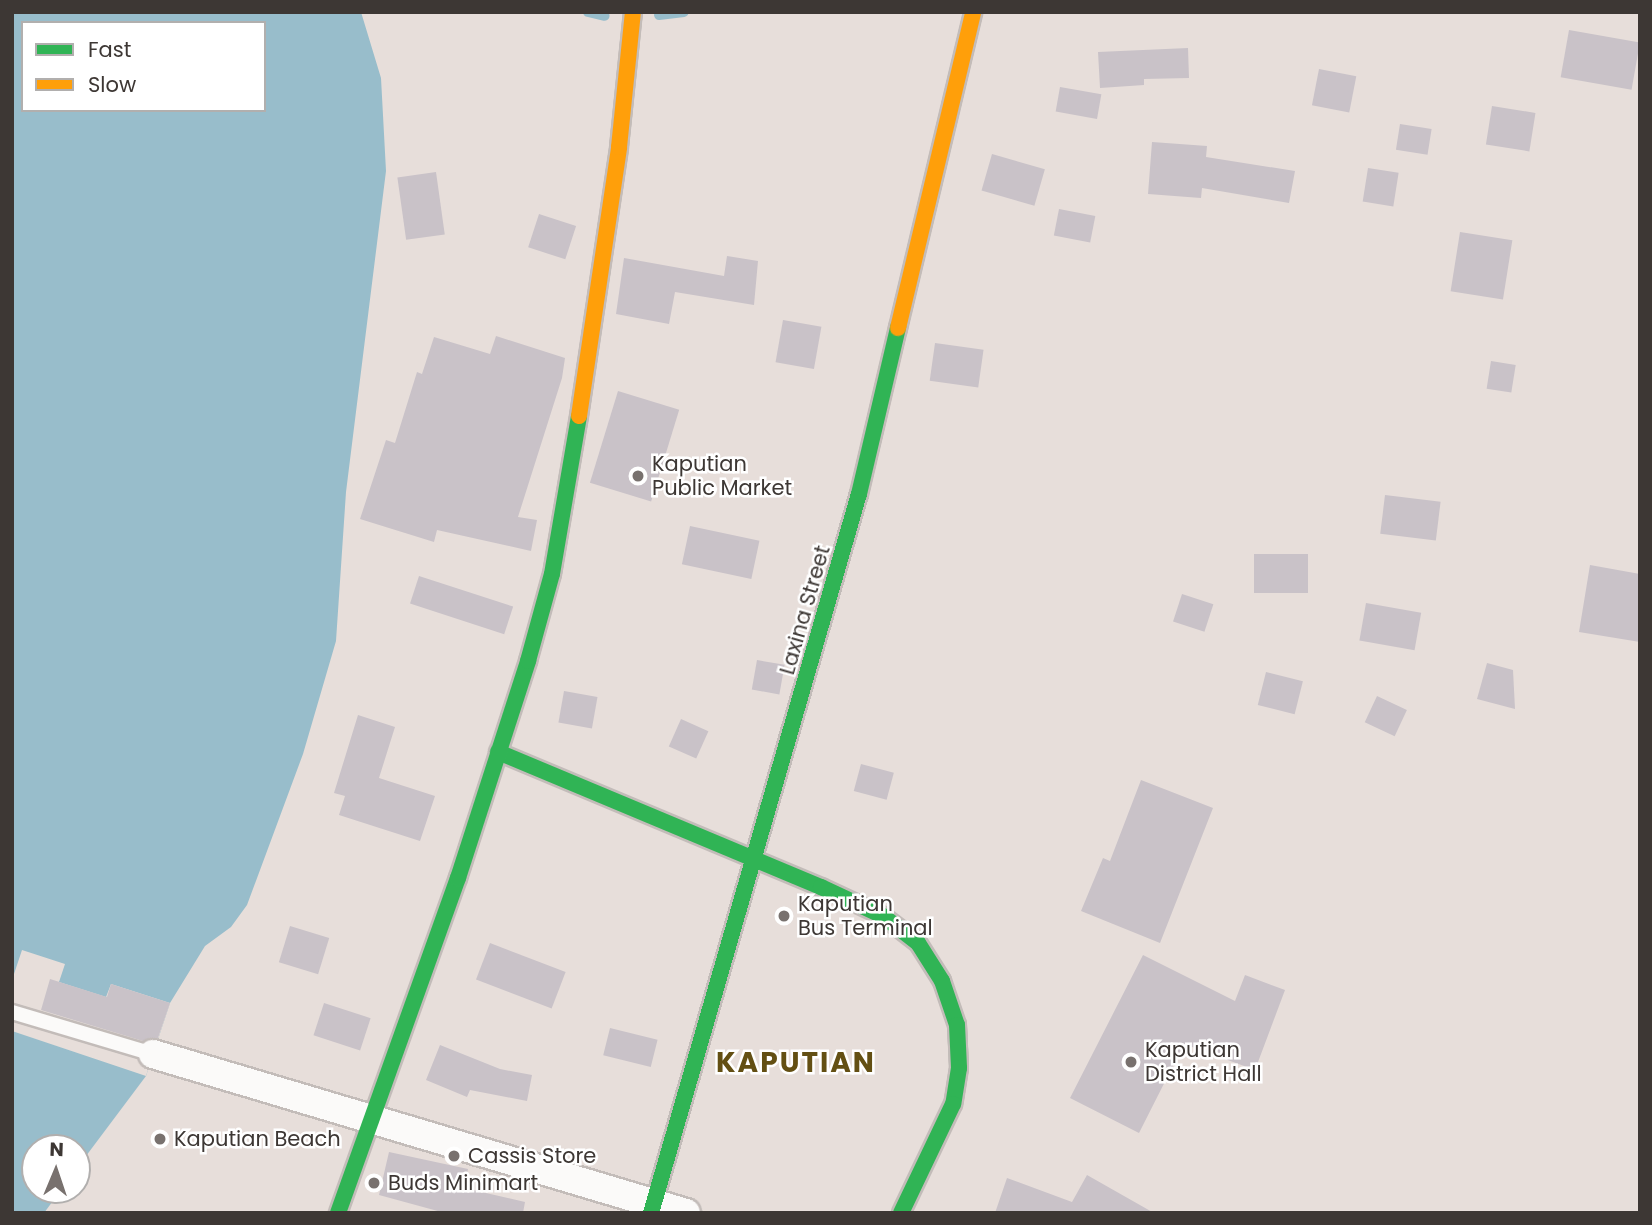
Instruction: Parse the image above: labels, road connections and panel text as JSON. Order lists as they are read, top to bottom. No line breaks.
{"streets":{"street":["Laxina Street"]},"districts":["KAPUTIAN"],"places":["Kaputian Public Market","Kaputian Bus Terminal","Kaputian District Hall","Kaputian Beach","Cassis Store","Buds Minimart"],"legend":["Fast","Slow"],"north":"top"}
